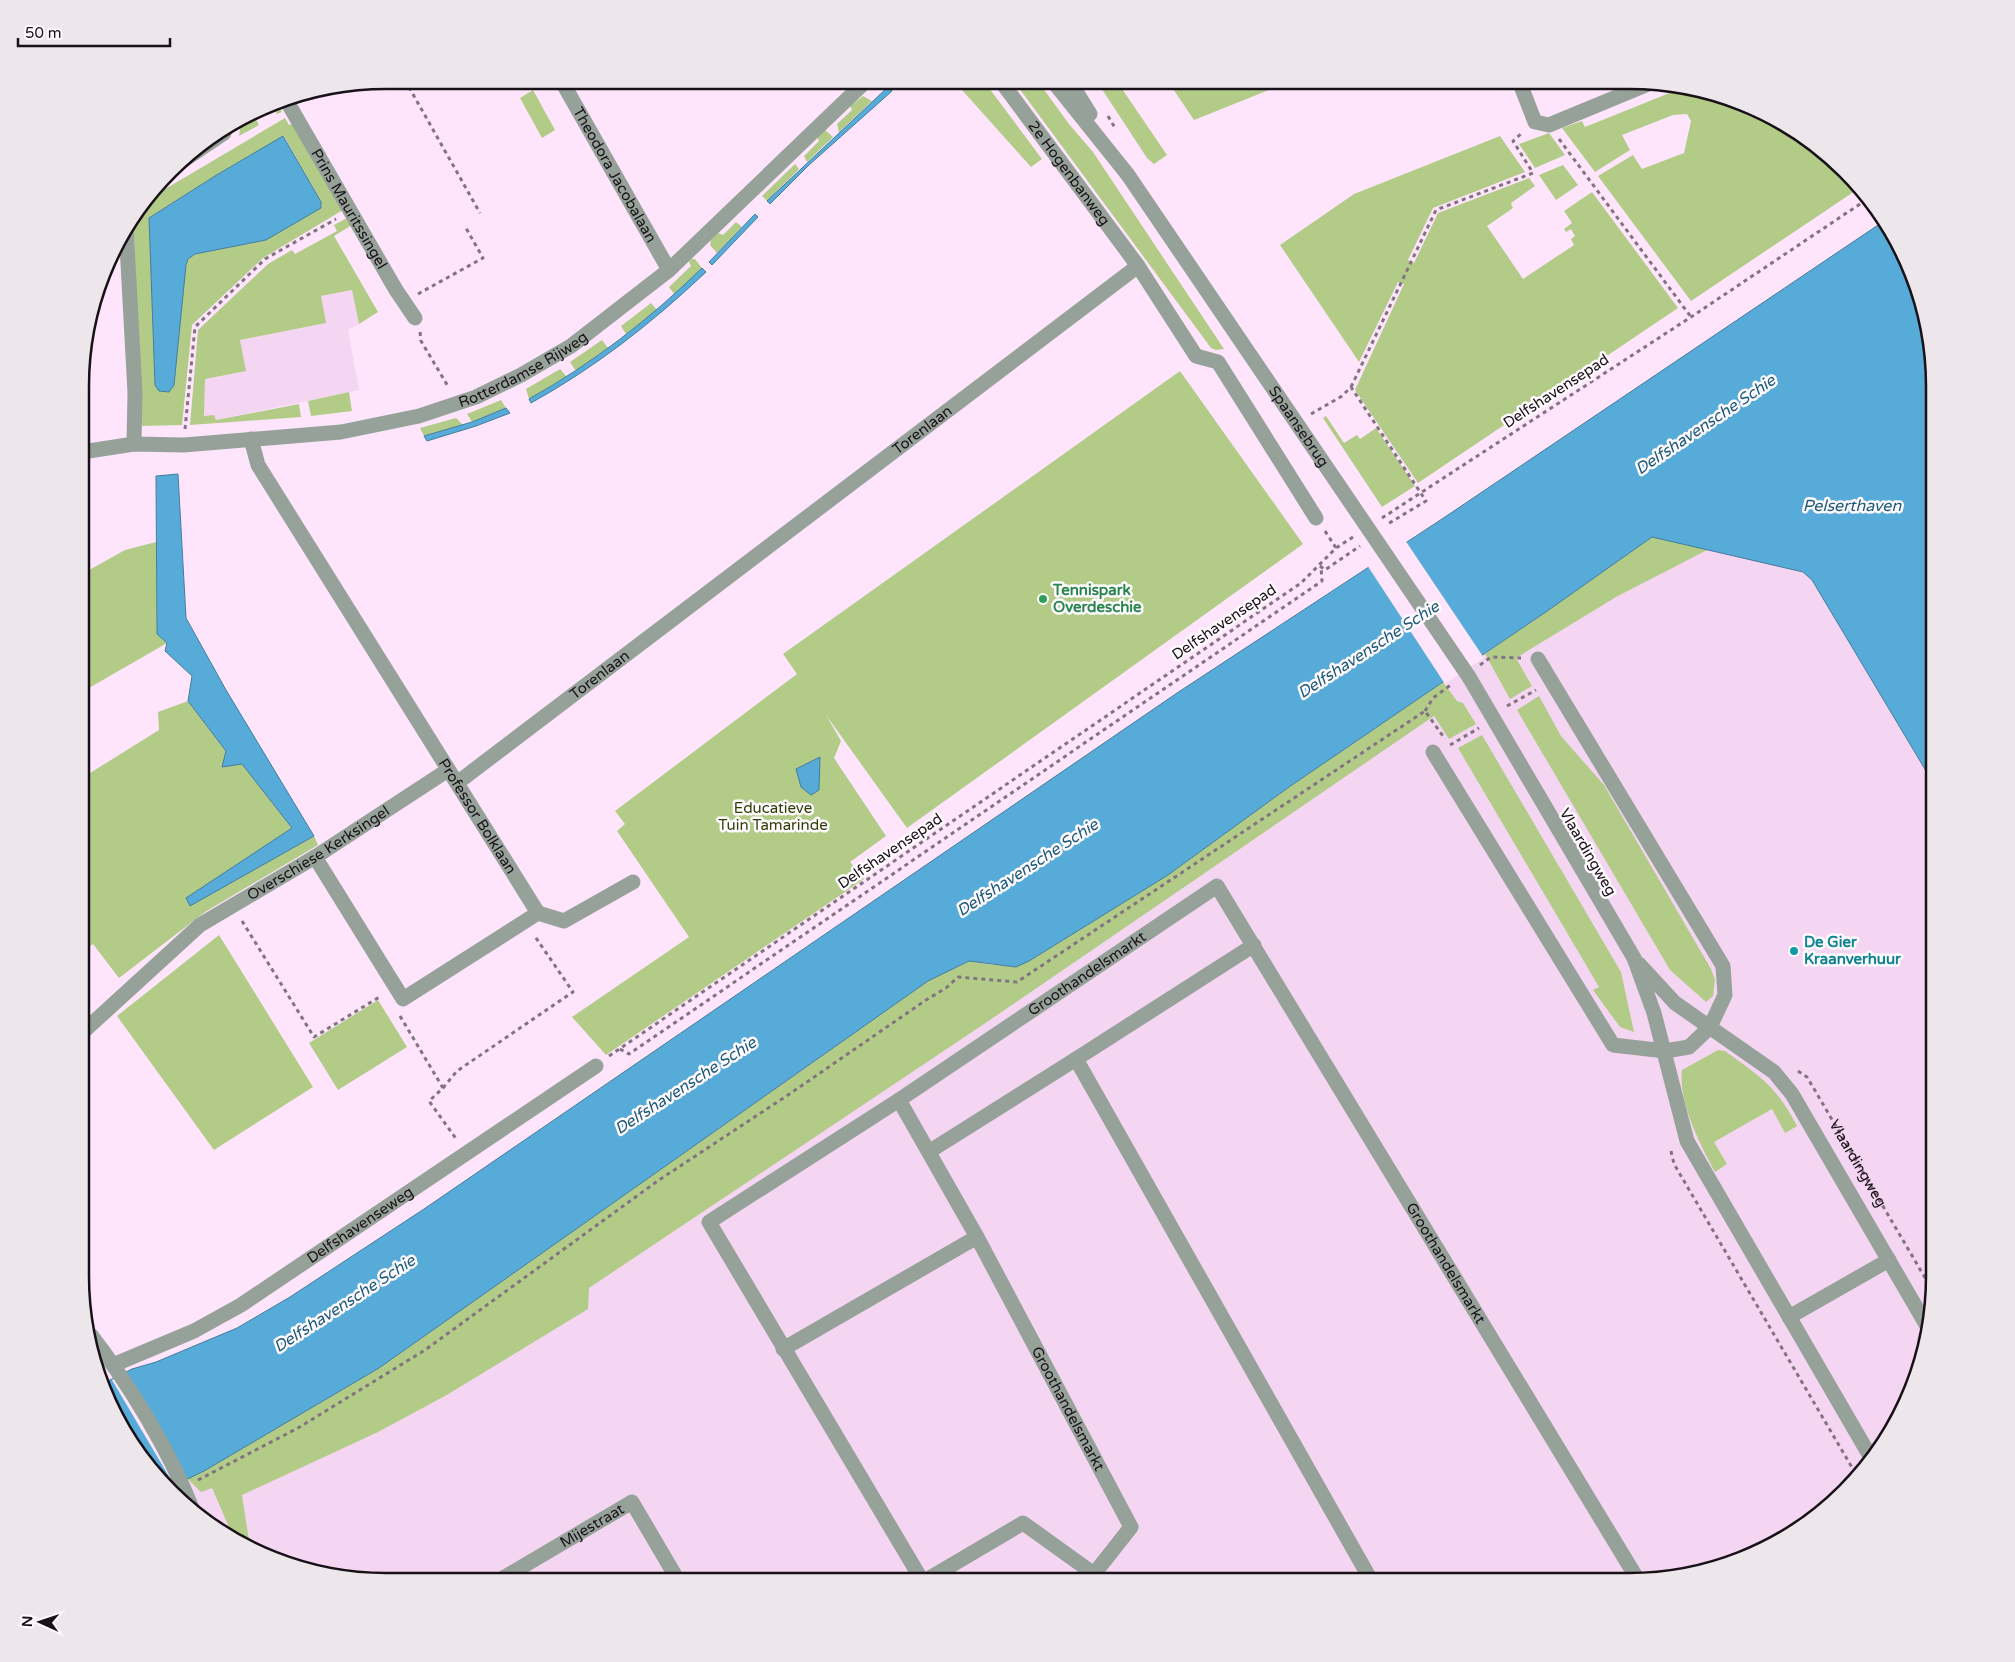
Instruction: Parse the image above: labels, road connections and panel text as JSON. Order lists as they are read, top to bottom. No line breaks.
{"streets":{"street":["2e Hogenbanweg","Theodora Jacobalaan","Prins Mauritssingel","Rotterdamse Rijweg","Spaansebrug","Torenlaan","Professor Bolklaan","Vlaardingweg","Overschiese Kerksingel","Groothandelsmarkt","Delfshavenseweg","Mijestraat"],"path":["Delfshavensepad"]},"crossings":[["2e Hogenbanweg","Torenlaan"],["Theodora Jacobalaan","Rotterdamse Rijweg"],["Rotterdamse Rijweg","Professor Bolklaan"],["Delfshavensepad","Delfshavenseweg"],["Spaansebrug","Vlaardingweg"],["Torenlaan","Professor Bolklaan"],["Professor Bolklaan","Overschiese Kerksingel"]],"water":["Delfshavensche Schie","Pelserthaven"],"parks":["Educatieve Tuin Tamarinde"],"places":["Tennispark Overdeschie","De Gier Kraanverhuur"],"scale_bar":"50 m","north":"left"}
